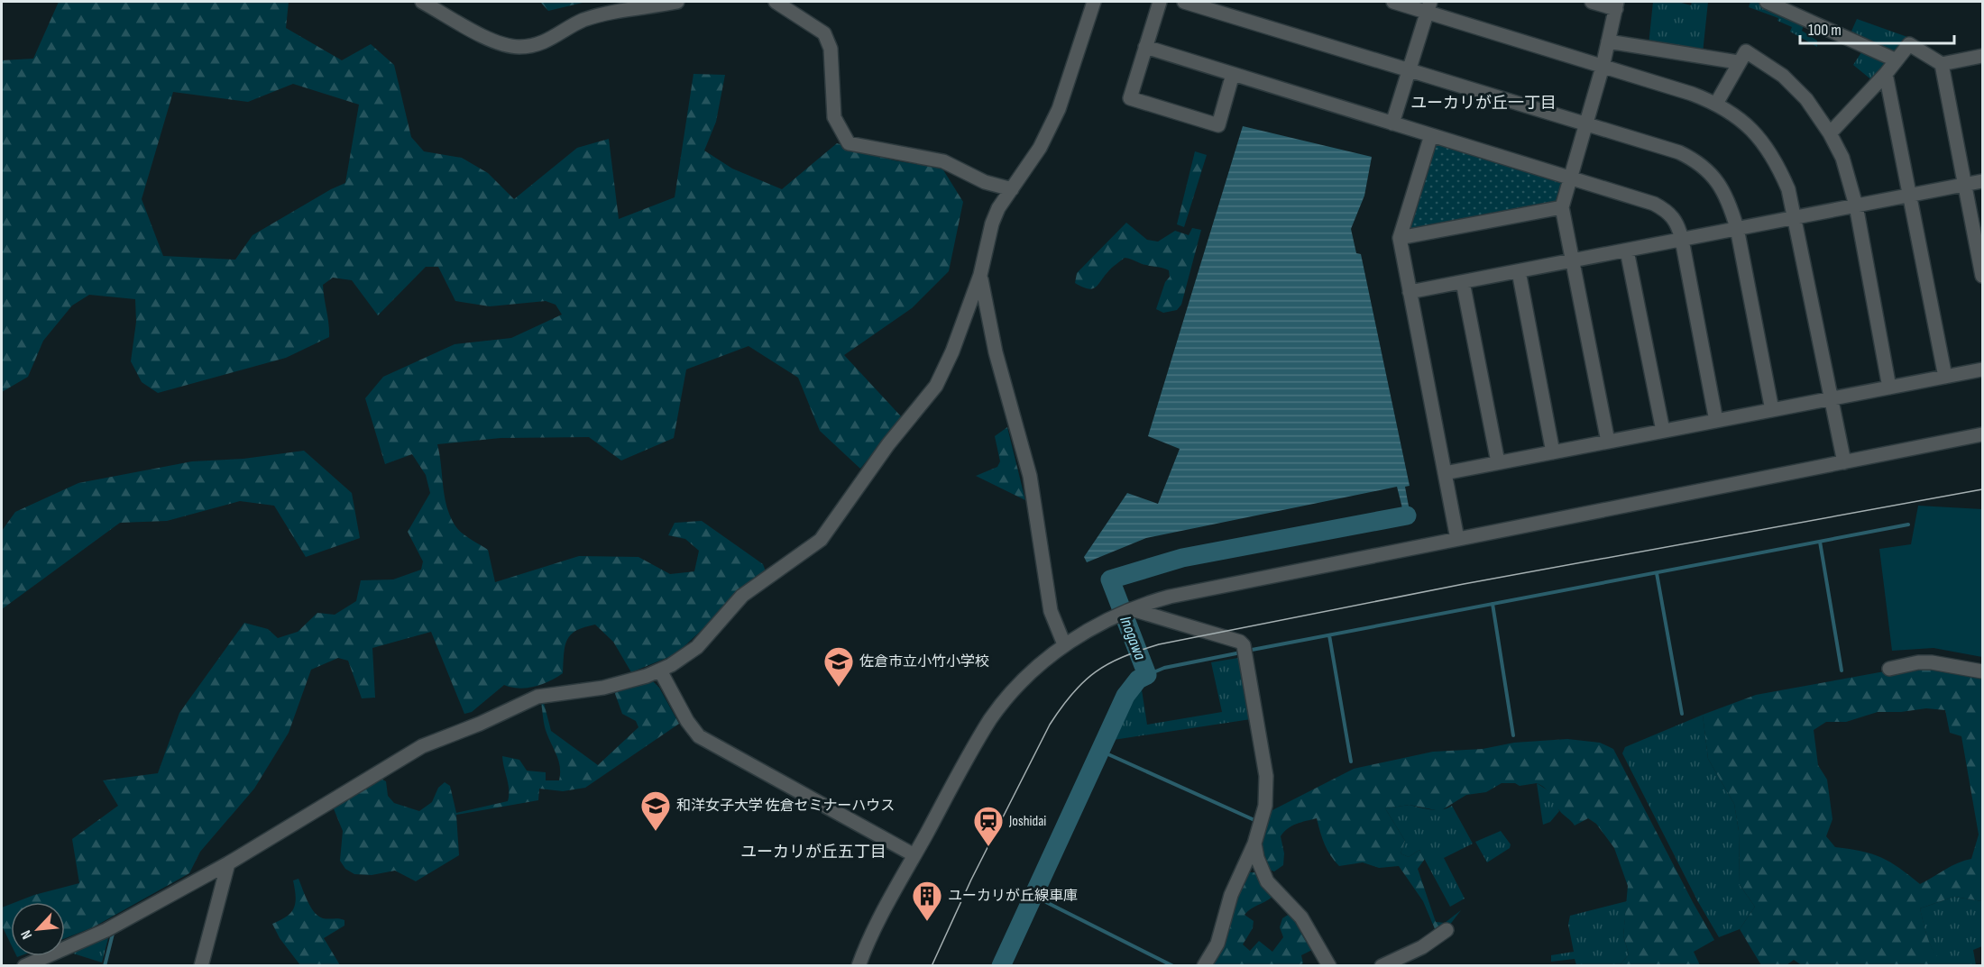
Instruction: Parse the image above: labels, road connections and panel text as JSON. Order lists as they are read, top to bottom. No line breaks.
{"districts":["ユーカリが丘一丁目","ユーカリが丘五丁目"],"water":["Inogawa"],"places":{"school or university":["佐倉市立小竹小学校","和洋女子大学 佐倉セミナーハウス"],"station":["Joshidai"],"building":["ユーカリが丘線車庫"]},"scale_bar":"100 m","north":"bottom left"}
